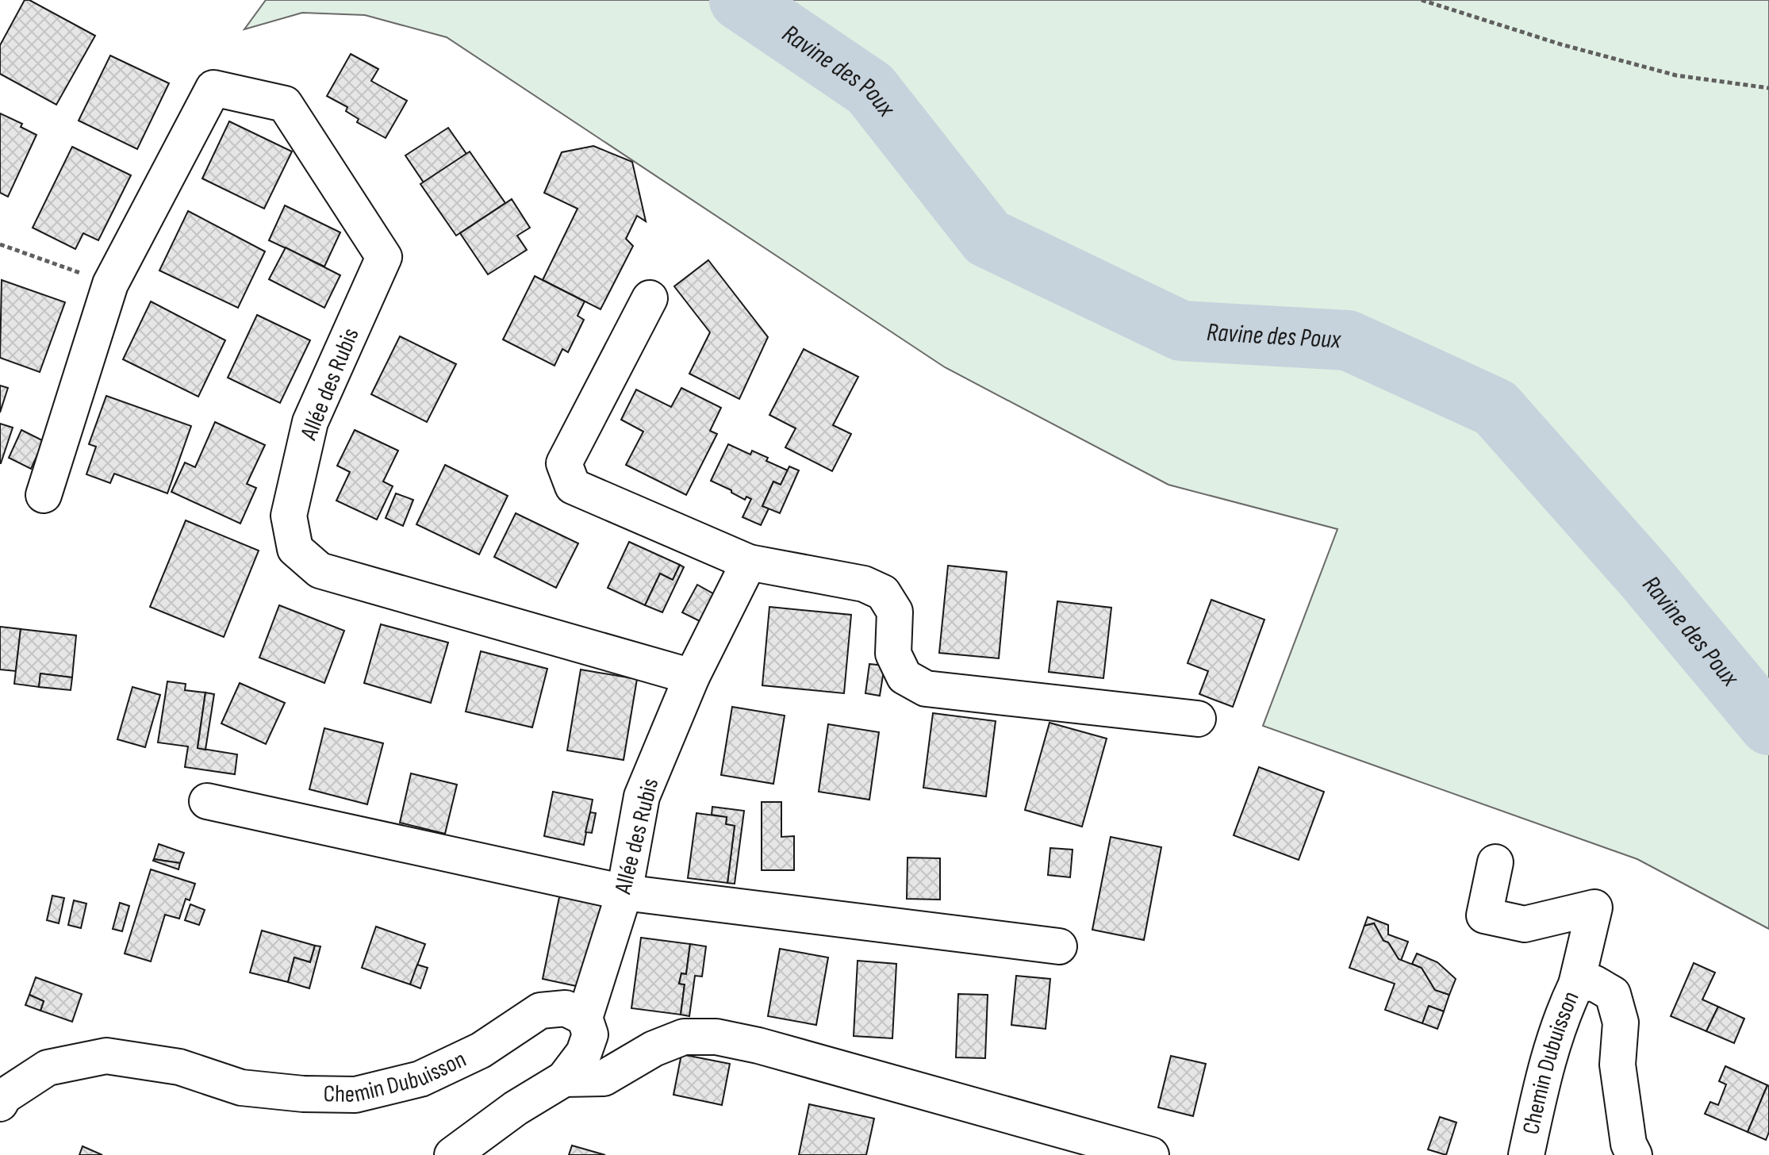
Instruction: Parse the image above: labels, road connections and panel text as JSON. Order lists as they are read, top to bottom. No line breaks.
{"streets":{"street":["Allée des Rubis","Chemin Dubuisson"]},"crossings":[["Allée des Rubis","Chemin Dubuisson"]],"water":["Ravine des Poux"]}
